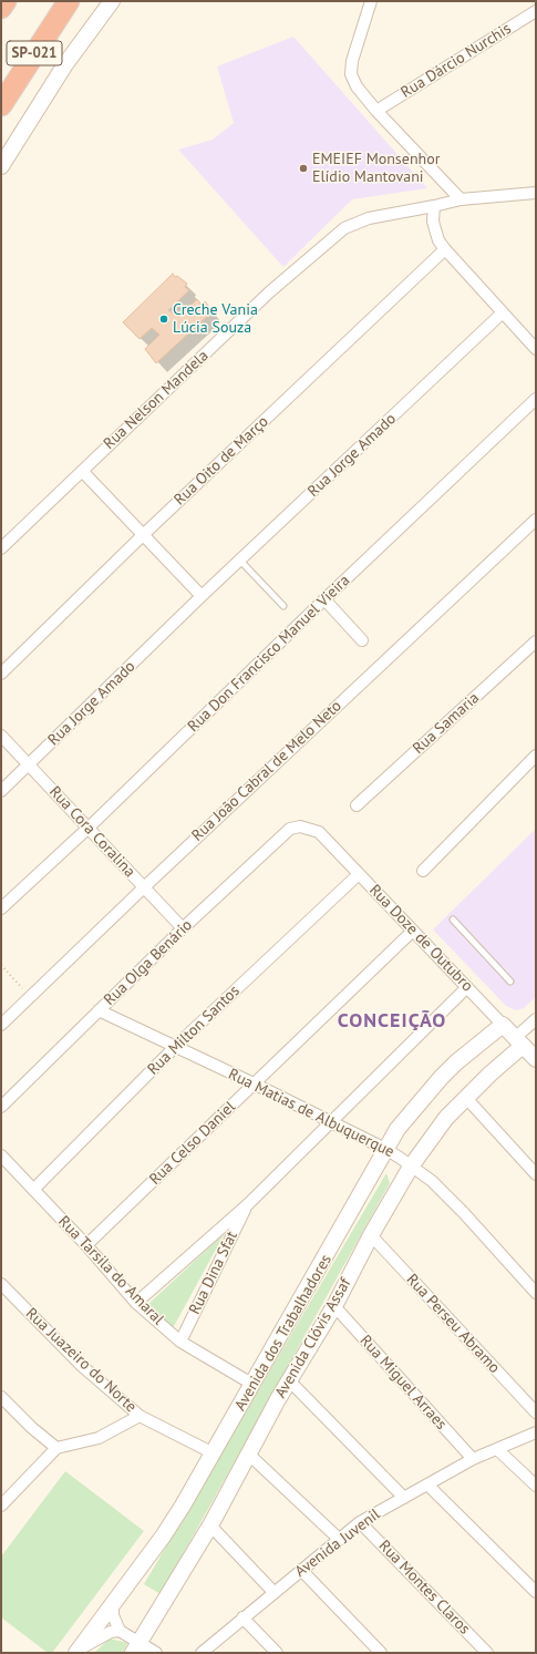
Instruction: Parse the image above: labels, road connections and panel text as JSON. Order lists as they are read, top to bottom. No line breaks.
{"streets":{"highway":["SP-021"],"street":["Rua Dárcio Nurchis","Rua Nelson Mandela","Rua Jorge Amado","Rua Oito de Março","Rua Don Francisco Manuel Vieira","Rua Samaria","Rua João Cabral de Melo Neto","Rua Cora Coralina","Rua Doze de Outubro","Rua Olga Benário","Rua Milton Santos","Rua Matias de Albuquerque","Rua Celso Daniel","Rua Tarsila do Amaral","Rua Dina Sfat","Rua Perseu Abramo","Avenida dos Trabalhadores","Avenida Clóvis Assaf","Rua Juazeiro do Norte","Rua Miguel Arraes","Avenida Juvenil","Rua Montes Claros"]},"crossings":[["Rua Jorge Amado","Rua Cora Coralina"],["Rua Don Francisco Manuel Vieira","Rua Cora Coralina"],["Rua João Cabral de Melo Neto","Rua Cora Coralina"],["Rua Cora Coralina","Rua Olga Benário"],["Rua Doze de Outubro","Rua Olga Benário"],["Rua Doze de Outubro","Rua Milton Santos"],["Rua Doze de Outubro","Rua Celso Daniel"],["Rua Doze de Outubro","Rua Dina Sfat"],["Rua Doze de Outubro","Avenida dos Trabalhadores"],["Rua Doze de Outubro","Avenida Clóvis Assaf"],["Rua Olga Benário","Rua Matias de Albuquerque"],["Rua Milton Santos","Rua Matias de Albuquerque"],["Rua Milton Santos","Rua Tarsila do Amaral"],["Rua Matias de Albuquerque","Rua Celso Daniel"],["Rua Matias de Albuquerque","Rua Dina Sfat"],["Rua Matias de Albuquerque","Avenida dos Trabalhadores"],["Rua Matias de Albuquerque","Avenida Clóvis Assaf"],["Rua Celso Daniel","Rua Tarsila do Amaral"],["Rua Tarsila do Amaral","Rua Dina Sfat"],["Rua Tarsila do Amaral","Avenida dos Trabalhadores"],["Rua Perseu Abramo","Avenida Clóvis Assaf"],["Avenida dos Trabalhadores","Rua Juazeiro do Norte"],["Avenida Clóvis Assaf","Rua Miguel Arraes"],["Rua Miguel Arraes","Avenida Juvenil"],["Avenida Juvenil","Rua Montes Claros"]],"districts":["CONCEIÇÃO"],"places":["EMEIEF Monsenhor Elídio Mantovani","Creche Vania Lúcia Souza"]}
